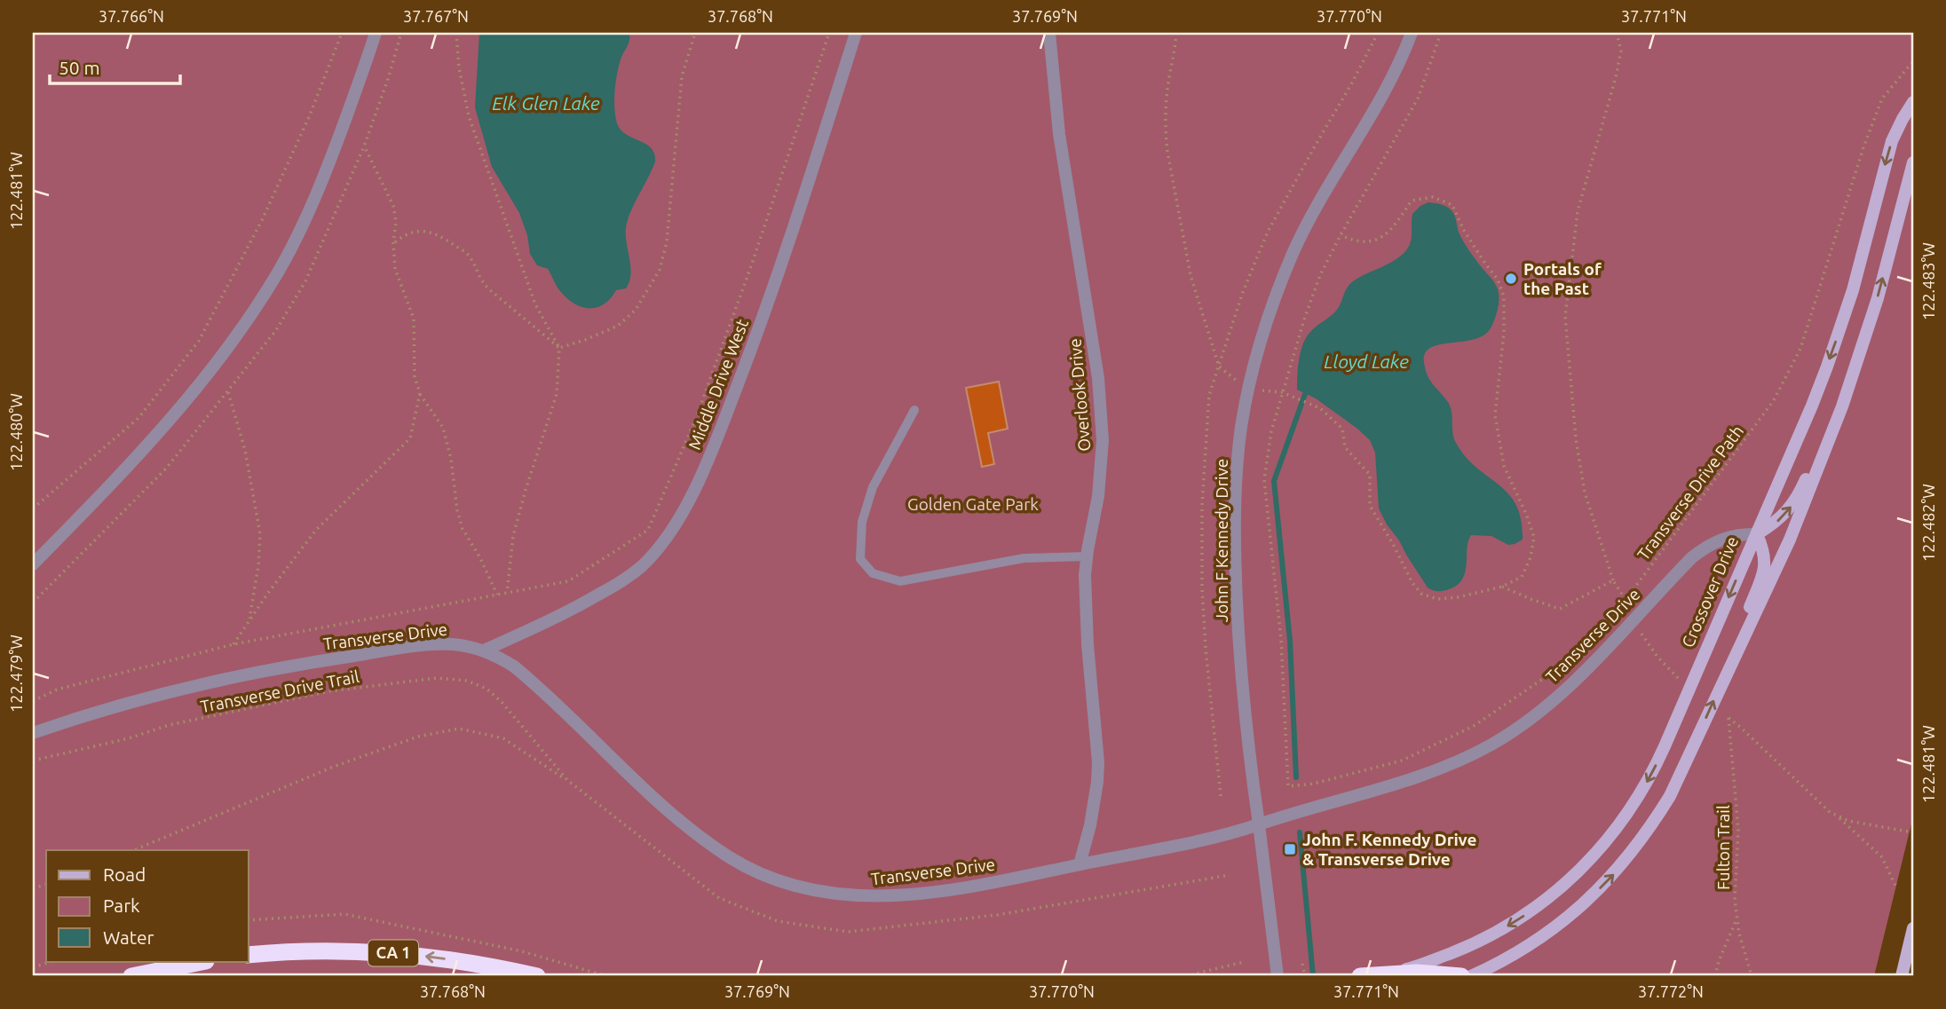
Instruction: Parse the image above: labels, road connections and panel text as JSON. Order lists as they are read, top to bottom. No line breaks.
{"streets":{"highway":["Crossover Drive","CA 1"],"street":["Middle Drive West","Overlook Drive","John F Kennedy Drive","Transverse Drive"],"path":["Transverse Drive Path","Transverse Drive Trail","Fulton Trail"]},"crossings":[["Middle Drive West","Transverse Drive"],["Overlook Drive","Transverse Drive"],["John F Kennedy Drive","Transverse Drive"],["Crossover Drive","Transverse Drive"]],"water":["Elk Glen Lake","Lloyd Lake"],"parks":["Golden Gate Park"],"places":{"other":["Portals of the Past"],"transit":["John F. Kennedy Drive & Transverse Drive"]},"legend":["Road","Park","Water"],"scale_bar":"50 m","coordinates":["37.766°N","37.767°N","37.768°N","37.769°N","37.770°N","37.771°N","122.481°W","122.483°W","122.480°W","122.482°W","122.479°W","37.772°N"]}
